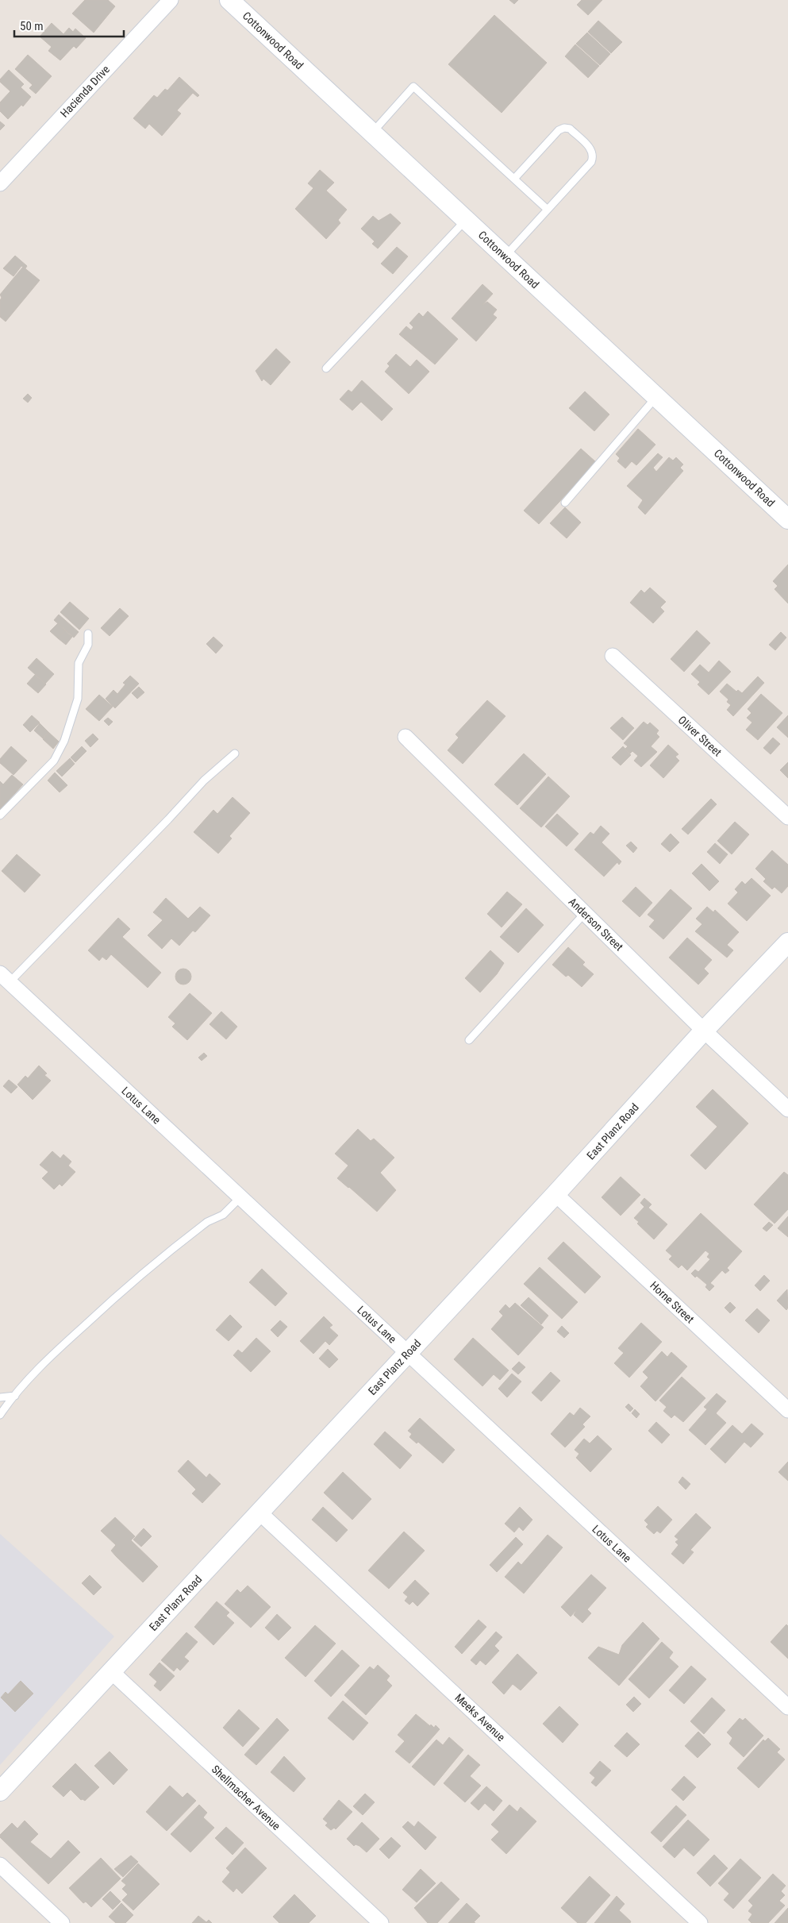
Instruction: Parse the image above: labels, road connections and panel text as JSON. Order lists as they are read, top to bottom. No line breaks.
{"streets":{"street":["Cottonwood Road","Hacienda Drive","Oliver Street","Anderson Street","Lotus Lane","East Planz Road","Horne Street","Meeks Avenue","Shellmacher Avenue"]},"crossings":[["Anderson Street","East Planz Road"],["Lotus Lane","East Planz Road"],["East Planz Road","Horne Street"],["East Planz Road","Meeks Avenue"],["East Planz Road","Shellmacher Avenue"]],"scale_bar":"50 m"}
